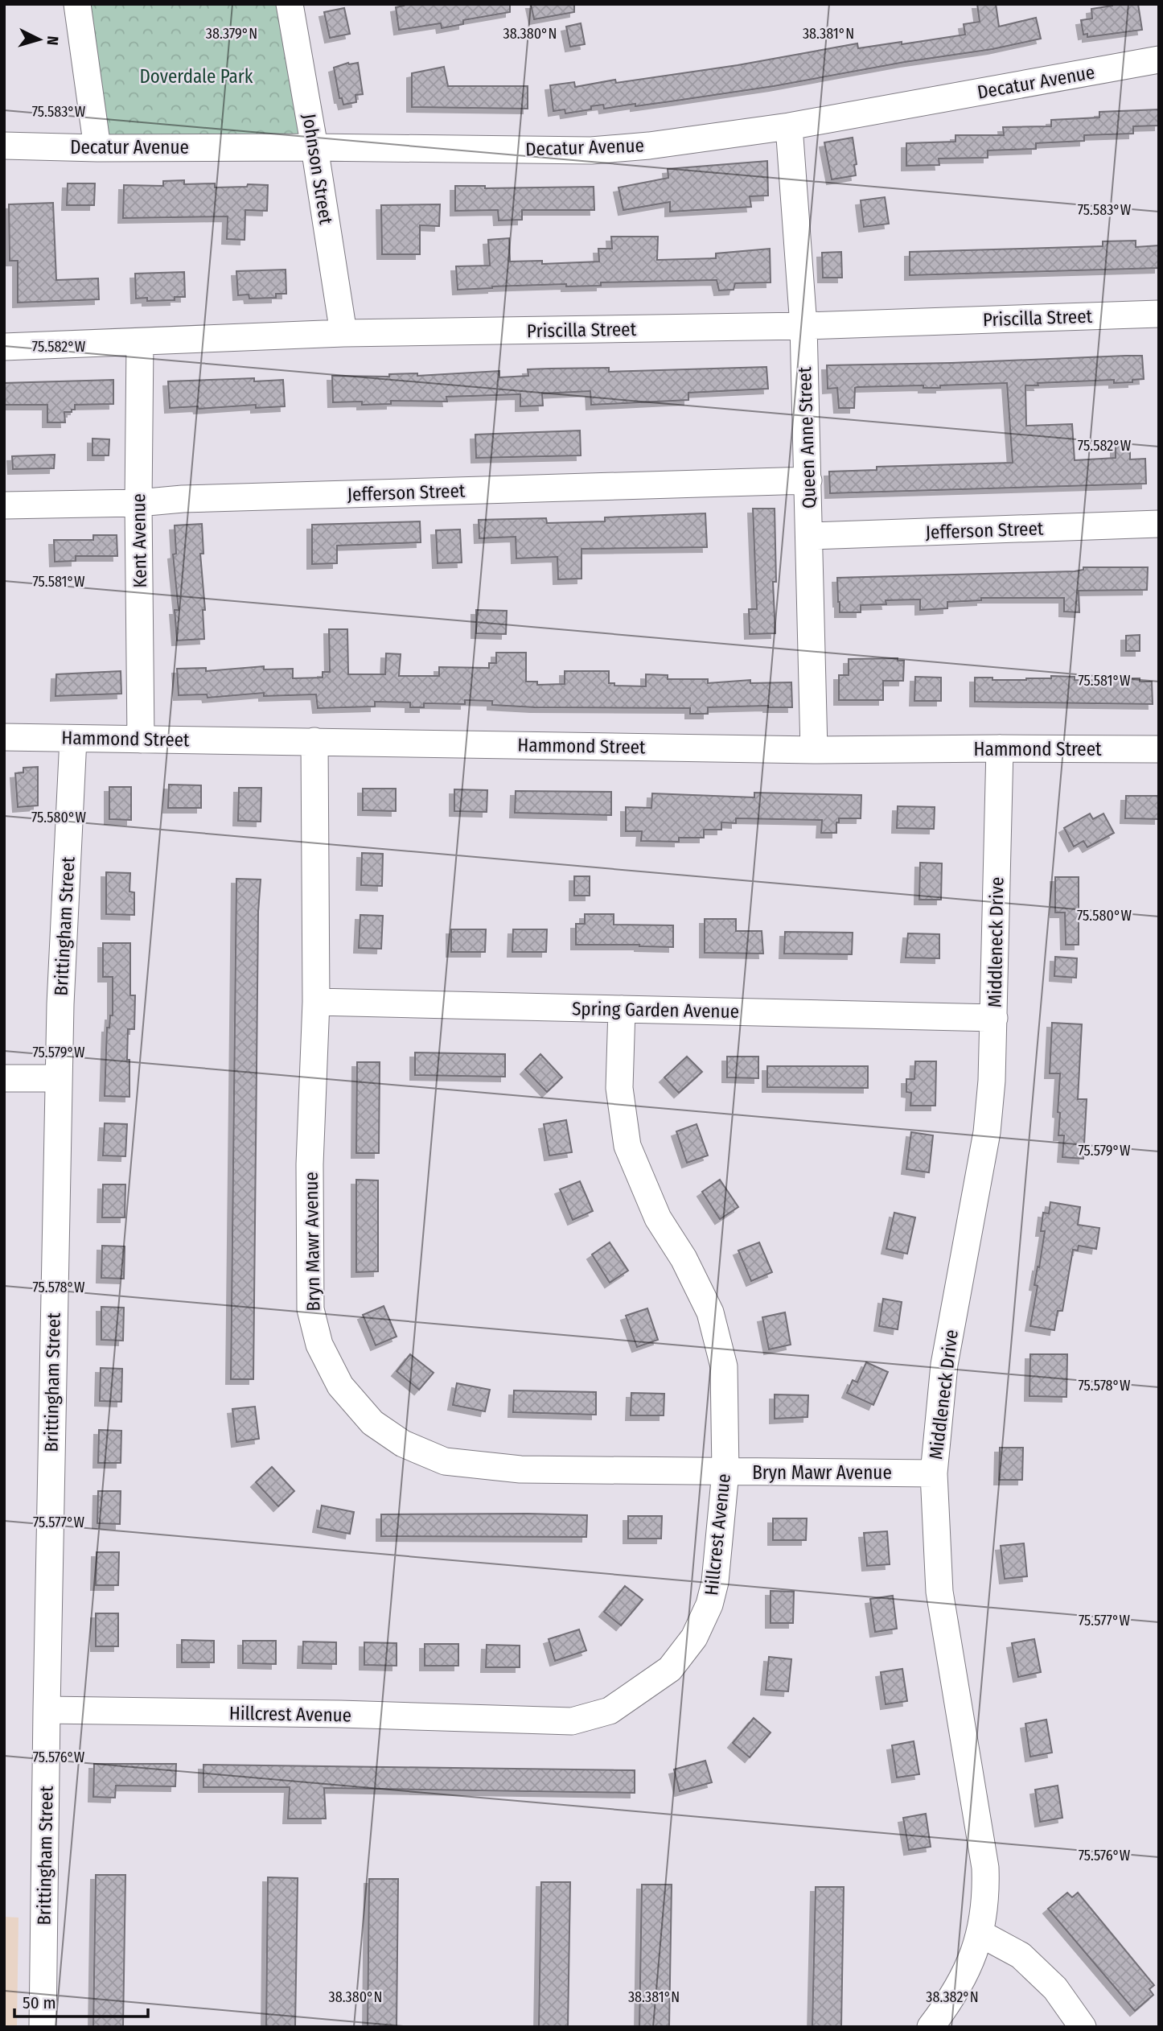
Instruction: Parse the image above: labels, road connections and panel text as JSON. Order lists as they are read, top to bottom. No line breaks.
{"streets":{"street":["Decatur Avenue","Johnson Street","Priscilla Street","Queen Anne Street","Jefferson Street","Kent Avenue","Hammond Street","Brittingham Street","Middleneck Drive","Spring Garden Avenue","Bryn Mawr Avenue","Hillcrest Avenue"]},"crossings":[["Decatur Avenue","Johnson Street"],["Decatur Avenue","Queen Anne Street"],["Johnson Street","Priscilla Street"],["Priscilla Street","Queen Anne Street"],["Priscilla Street","Kent Avenue"],["Queen Anne Street","Jefferson Street"],["Queen Anne Street","Hammond Street"],["Jefferson Street","Kent Avenue"],["Kent Avenue","Hammond Street"],["Hammond Street","Brittingham Street"],["Hammond Street","Middleneck Drive"],["Hammond Street","Bryn Mawr Avenue"],["Brittingham Street","Hillcrest Avenue"],["Middleneck Drive","Spring Garden Avenue"],["Middleneck Drive","Bryn Mawr Avenue"],["Spring Garden Avenue","Bryn Mawr Avenue"],["Spring Garden Avenue","Hillcrest Avenue"],["Bryn Mawr Avenue","Hillcrest Avenue"]],"parks":["Doverdale Park"],"scale_bar":"50 m","north":"right","coordinates":["38.379°N","38.380°N","38.381°N","75.583°W","75.582°W","75.581°W","75.580°W","75.579°W","75.578°W","75.577°W","75.576°W","38.382°N"]}
